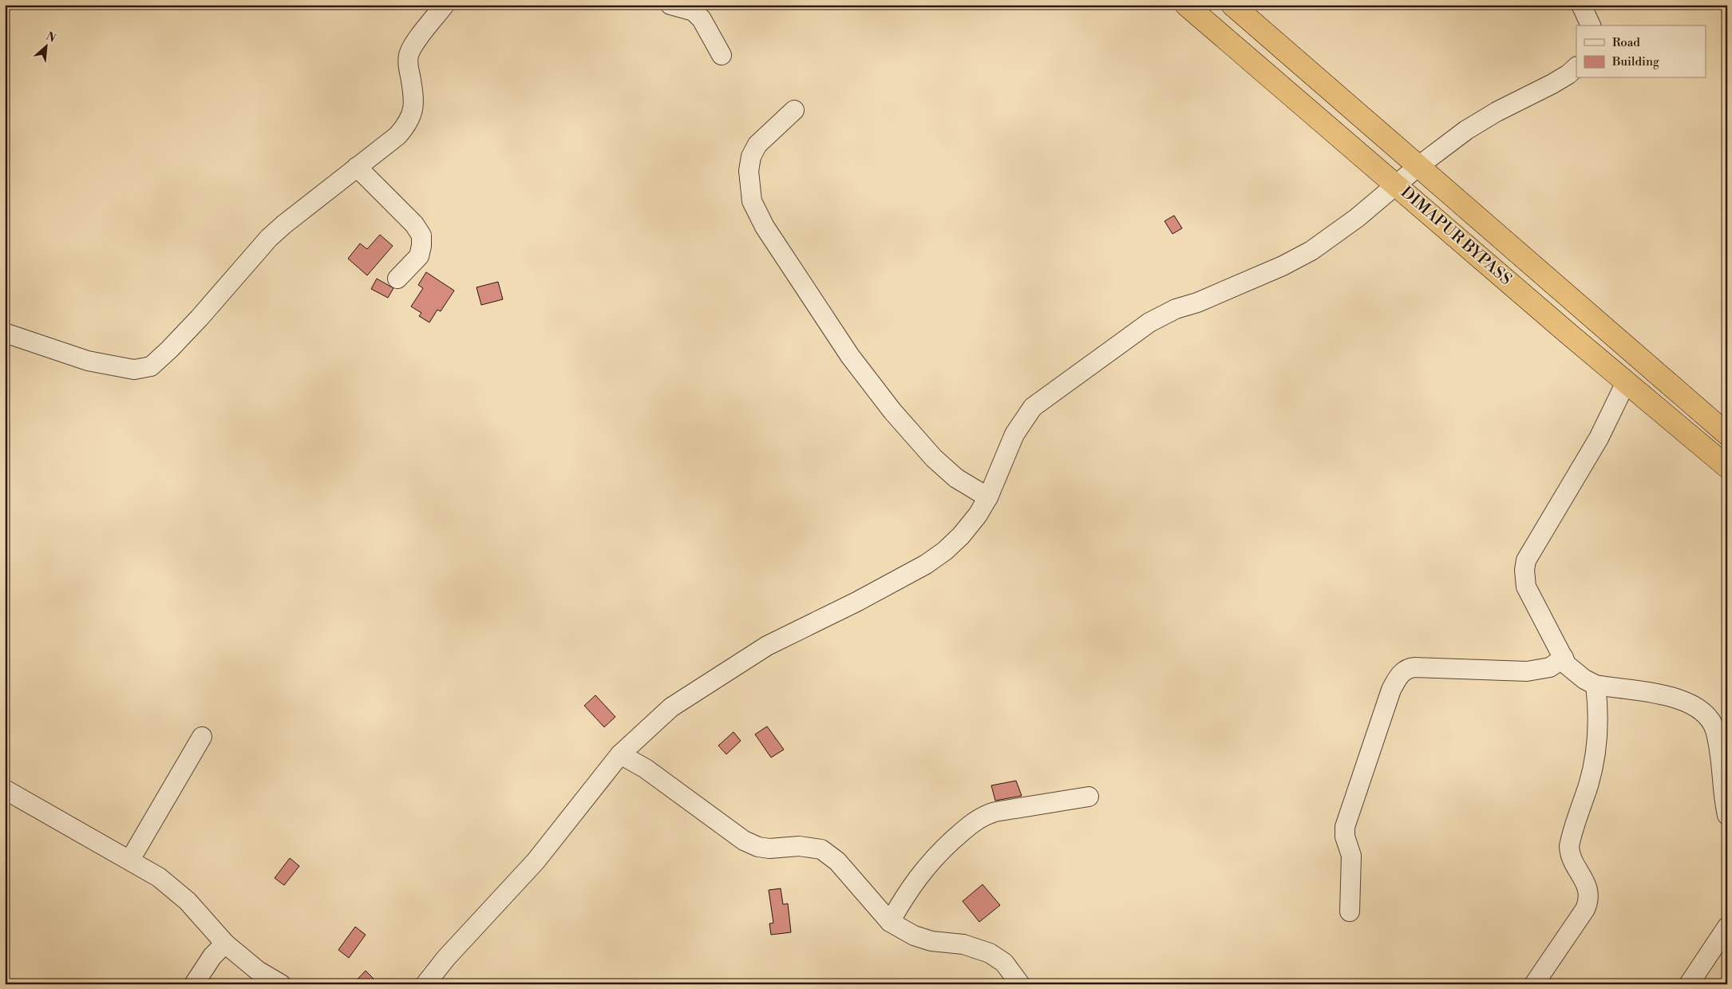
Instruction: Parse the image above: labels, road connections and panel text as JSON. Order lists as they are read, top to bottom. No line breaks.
{"streets":{"highway":["DIMAPUR BYPASS"]},"legend":["Road","Building"],"north":"top right"}
